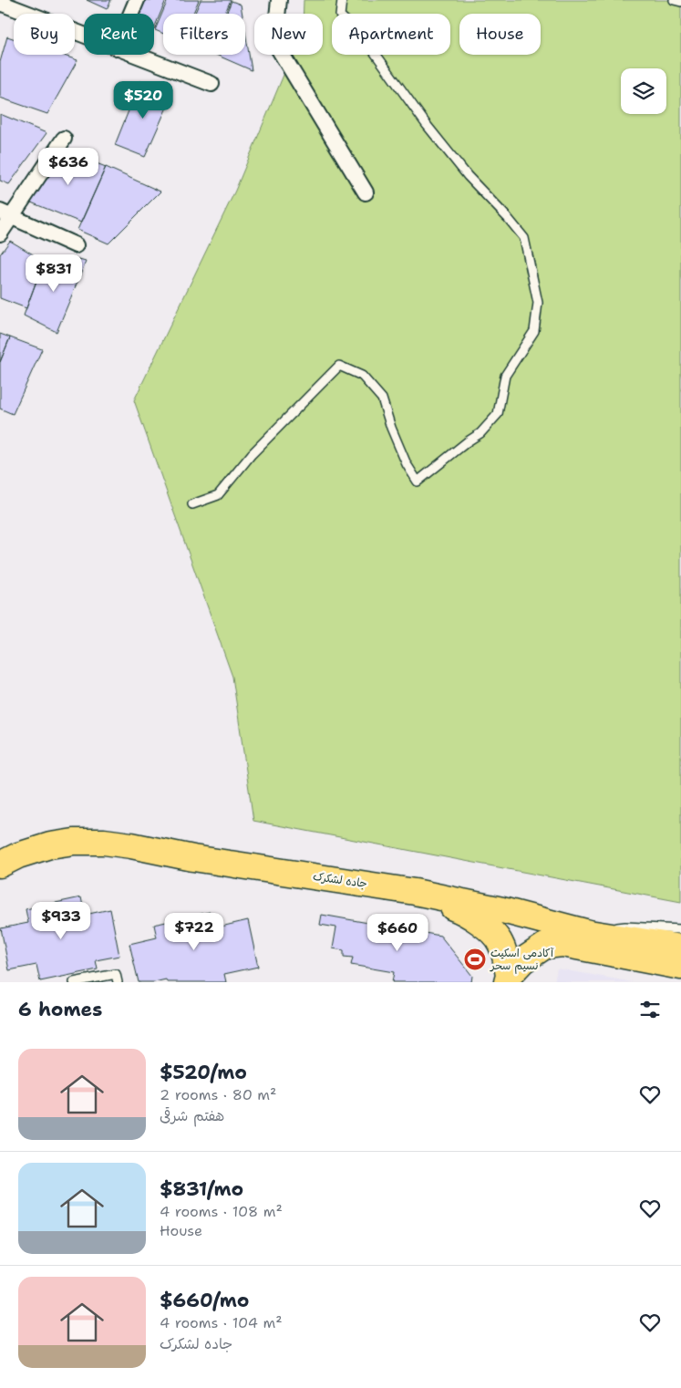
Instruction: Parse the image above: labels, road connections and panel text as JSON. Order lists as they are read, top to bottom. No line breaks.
{"streets":{"highway":["جاده لشکرک"]},"places":{"sports":["آکادمی اسکیت نسیم سحر"]},"page":{"chip":["Buy","Rent","Filters","New","Apartment","House"],"price":["$520","$636","$831","$933","$722","$660"],"heading":"6 homes","list":[{"name":"$520/mo","note":"2 rooms · 80 m² · هفتم شرقی"},{"name":"$831/mo","note":"4 rooms · 108 m² · House"},{"name":"$660/mo","note":"4 rooms · 104 m² · جاده لشکرک"}]}}
